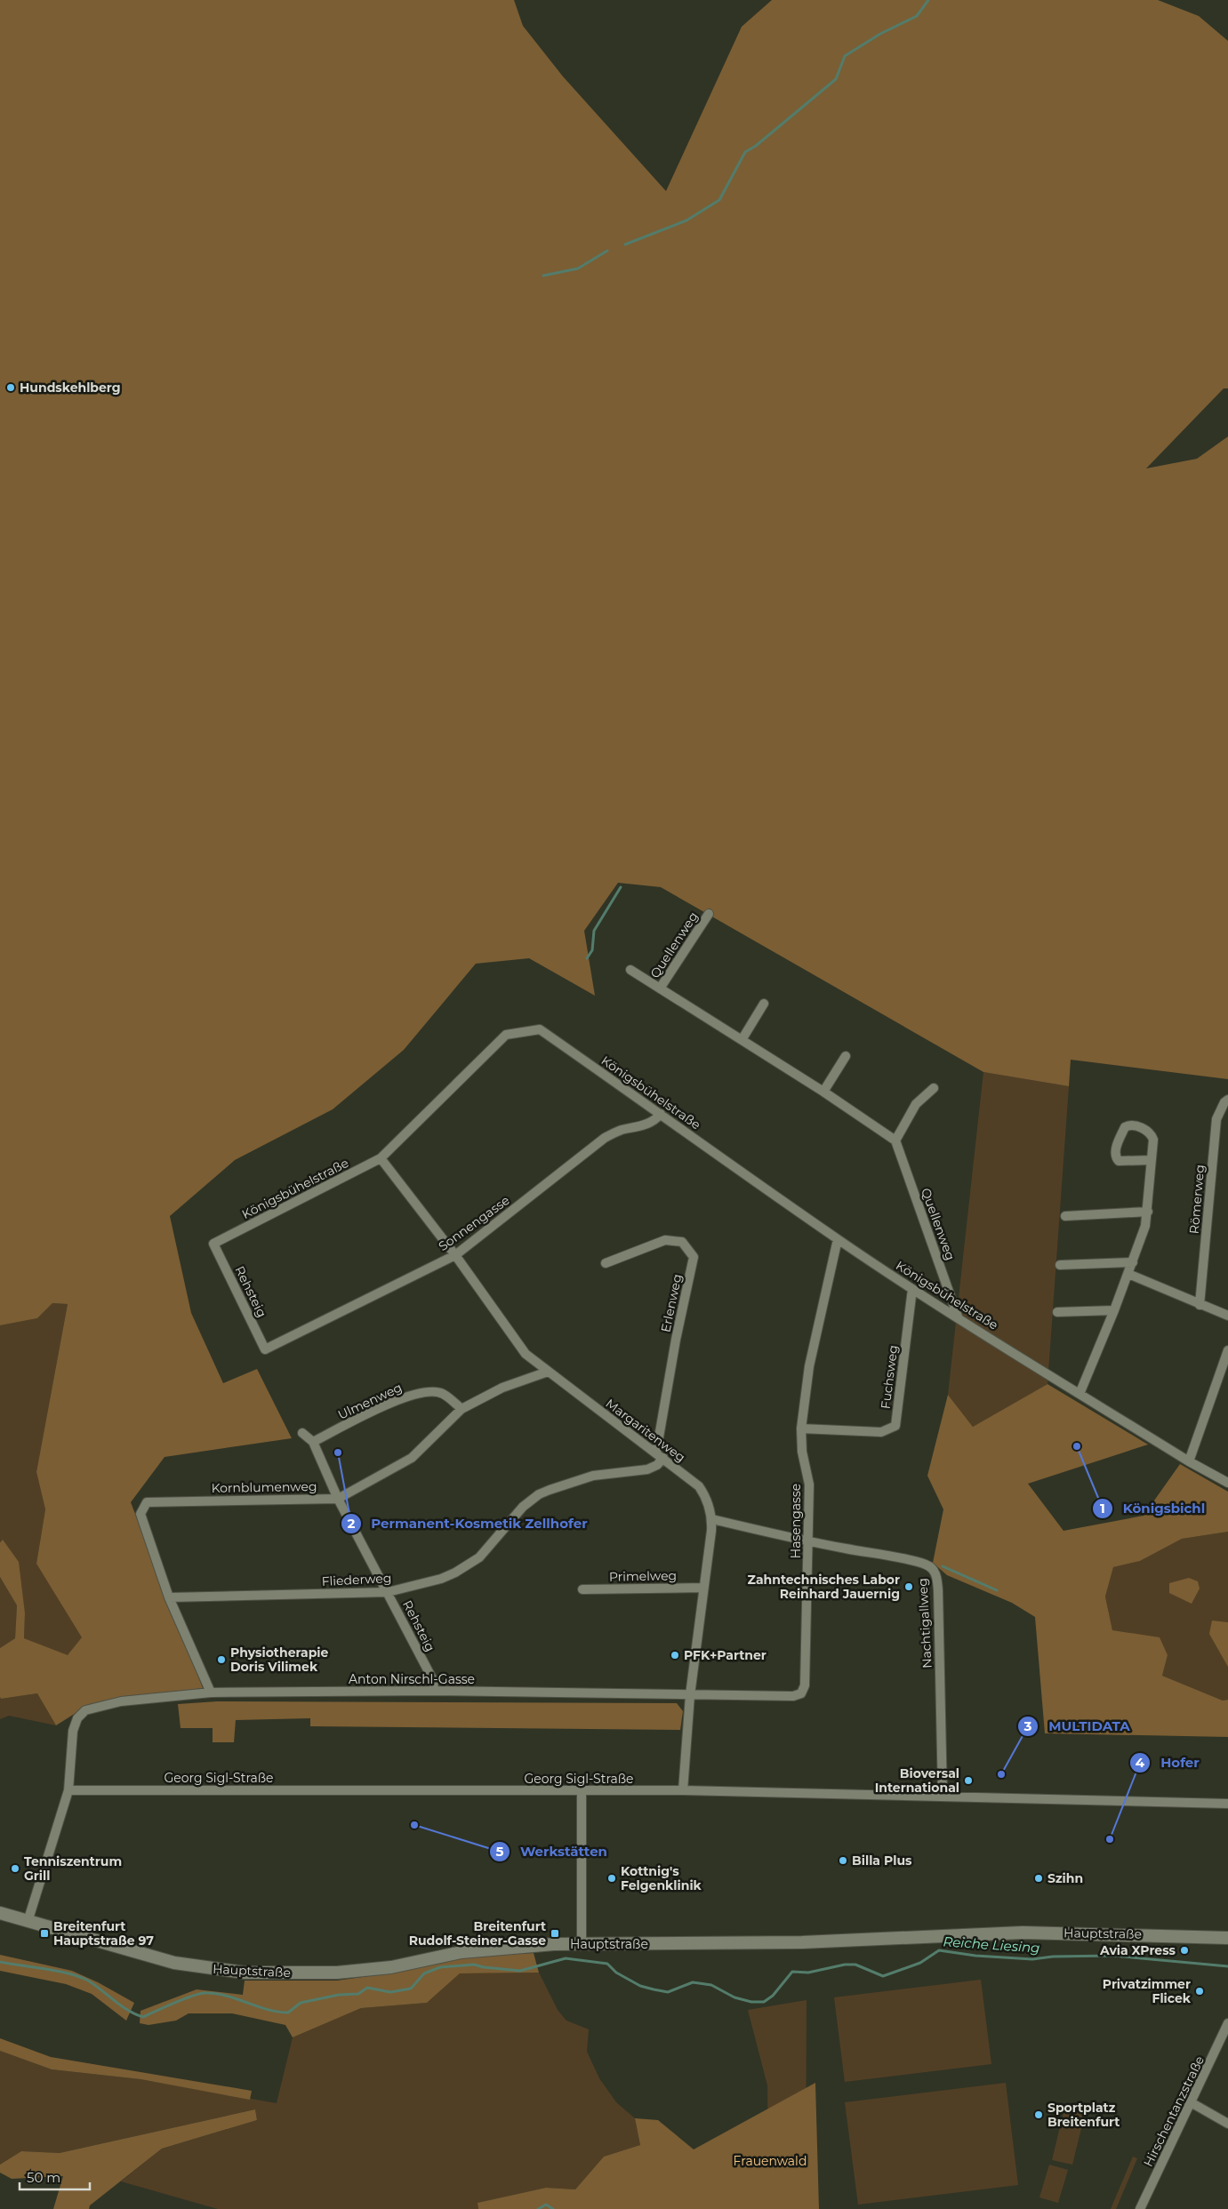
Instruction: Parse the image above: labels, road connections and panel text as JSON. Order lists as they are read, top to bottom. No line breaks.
{"streets":{"main road":["Hauptstraße"],"street":["Quellenweg","Königsbühelstraße","Römerweg","Sonnengasse","Rehsteig","Erlenweg","Fuchsweg","Ulmenweg","Margaritenweg","Kornblumenweg","Hasengasse","Primelweg","Fliederweg","Nachtigallweg","Anton Nirschl-Gasse","Georg Sigl-Straße","Hirschentanzstraße"]},"crossings":[["Quellenweg","Königsbühelstraße"],["Königsbühelstraße","Sonnengasse"],["Königsbühelstraße","Rehsteig"],["Königsbühelstraße","Fuchsweg"],["Königsbühelstraße","Margaritenweg"],["Königsbühelstraße","Hasengasse"],["Sonnengasse","Rehsteig"],["Sonnengasse","Margaritenweg"],["Rehsteig","Ulmenweg"],["Rehsteig","Kornblumenweg"],["Rehsteig","Fliederweg"],["Rehsteig","Anton Nirschl-Gasse"],["Erlenweg","Margaritenweg"],["Erlenweg","Fliederweg"],["Fuchsweg","Hasengasse"],["Ulmenweg","Kornblumenweg"],["Margaritenweg","Kornblumenweg"],["Margaritenweg","Hasengasse"],["Margaritenweg","Primelweg"],["Margaritenweg","Fliederweg"],["Margaritenweg","Nachtigallweg"],["Margaritenweg","Anton Nirschl-Gasse"],["Margaritenweg","Georg Sigl-Straße"],["Kornblumenweg","Fliederweg"],["Kornblumenweg","Anton Nirschl-Gasse"],["Hasengasse","Nachtigallweg"],["Hasengasse","Anton Nirschl-Gasse"],["Nachtigallweg","Georg Sigl-Straße"],["Anton Nirschl-Gasse","Georg Sigl-Straße"]],"water":["Reiche Liesing"],"parks":["Frauenwald"],"places":{"other":["Hundskehlberg","Königsbichl","Permanent-Kosmetik Zellhofer","Zahntechnisches Labor Reinhard Jauernig","PFK+Partner","Physiotherapie Doris Vilimek","MULTIDATA","Bioversal International","Werkstätten","Hofer","Billa Plus","Tenniszentrum Grill","Kottnig's Felgenklinik","Szihn","Avia XPress","Privatzimmer Flicek","Sportplatz Breitenfurt"],"transit":["Breitenfurt Hauptstraße 97","Breitenfurt Rudolf-Steiner-Gasse"]},"scale_bar":"50 m"}
